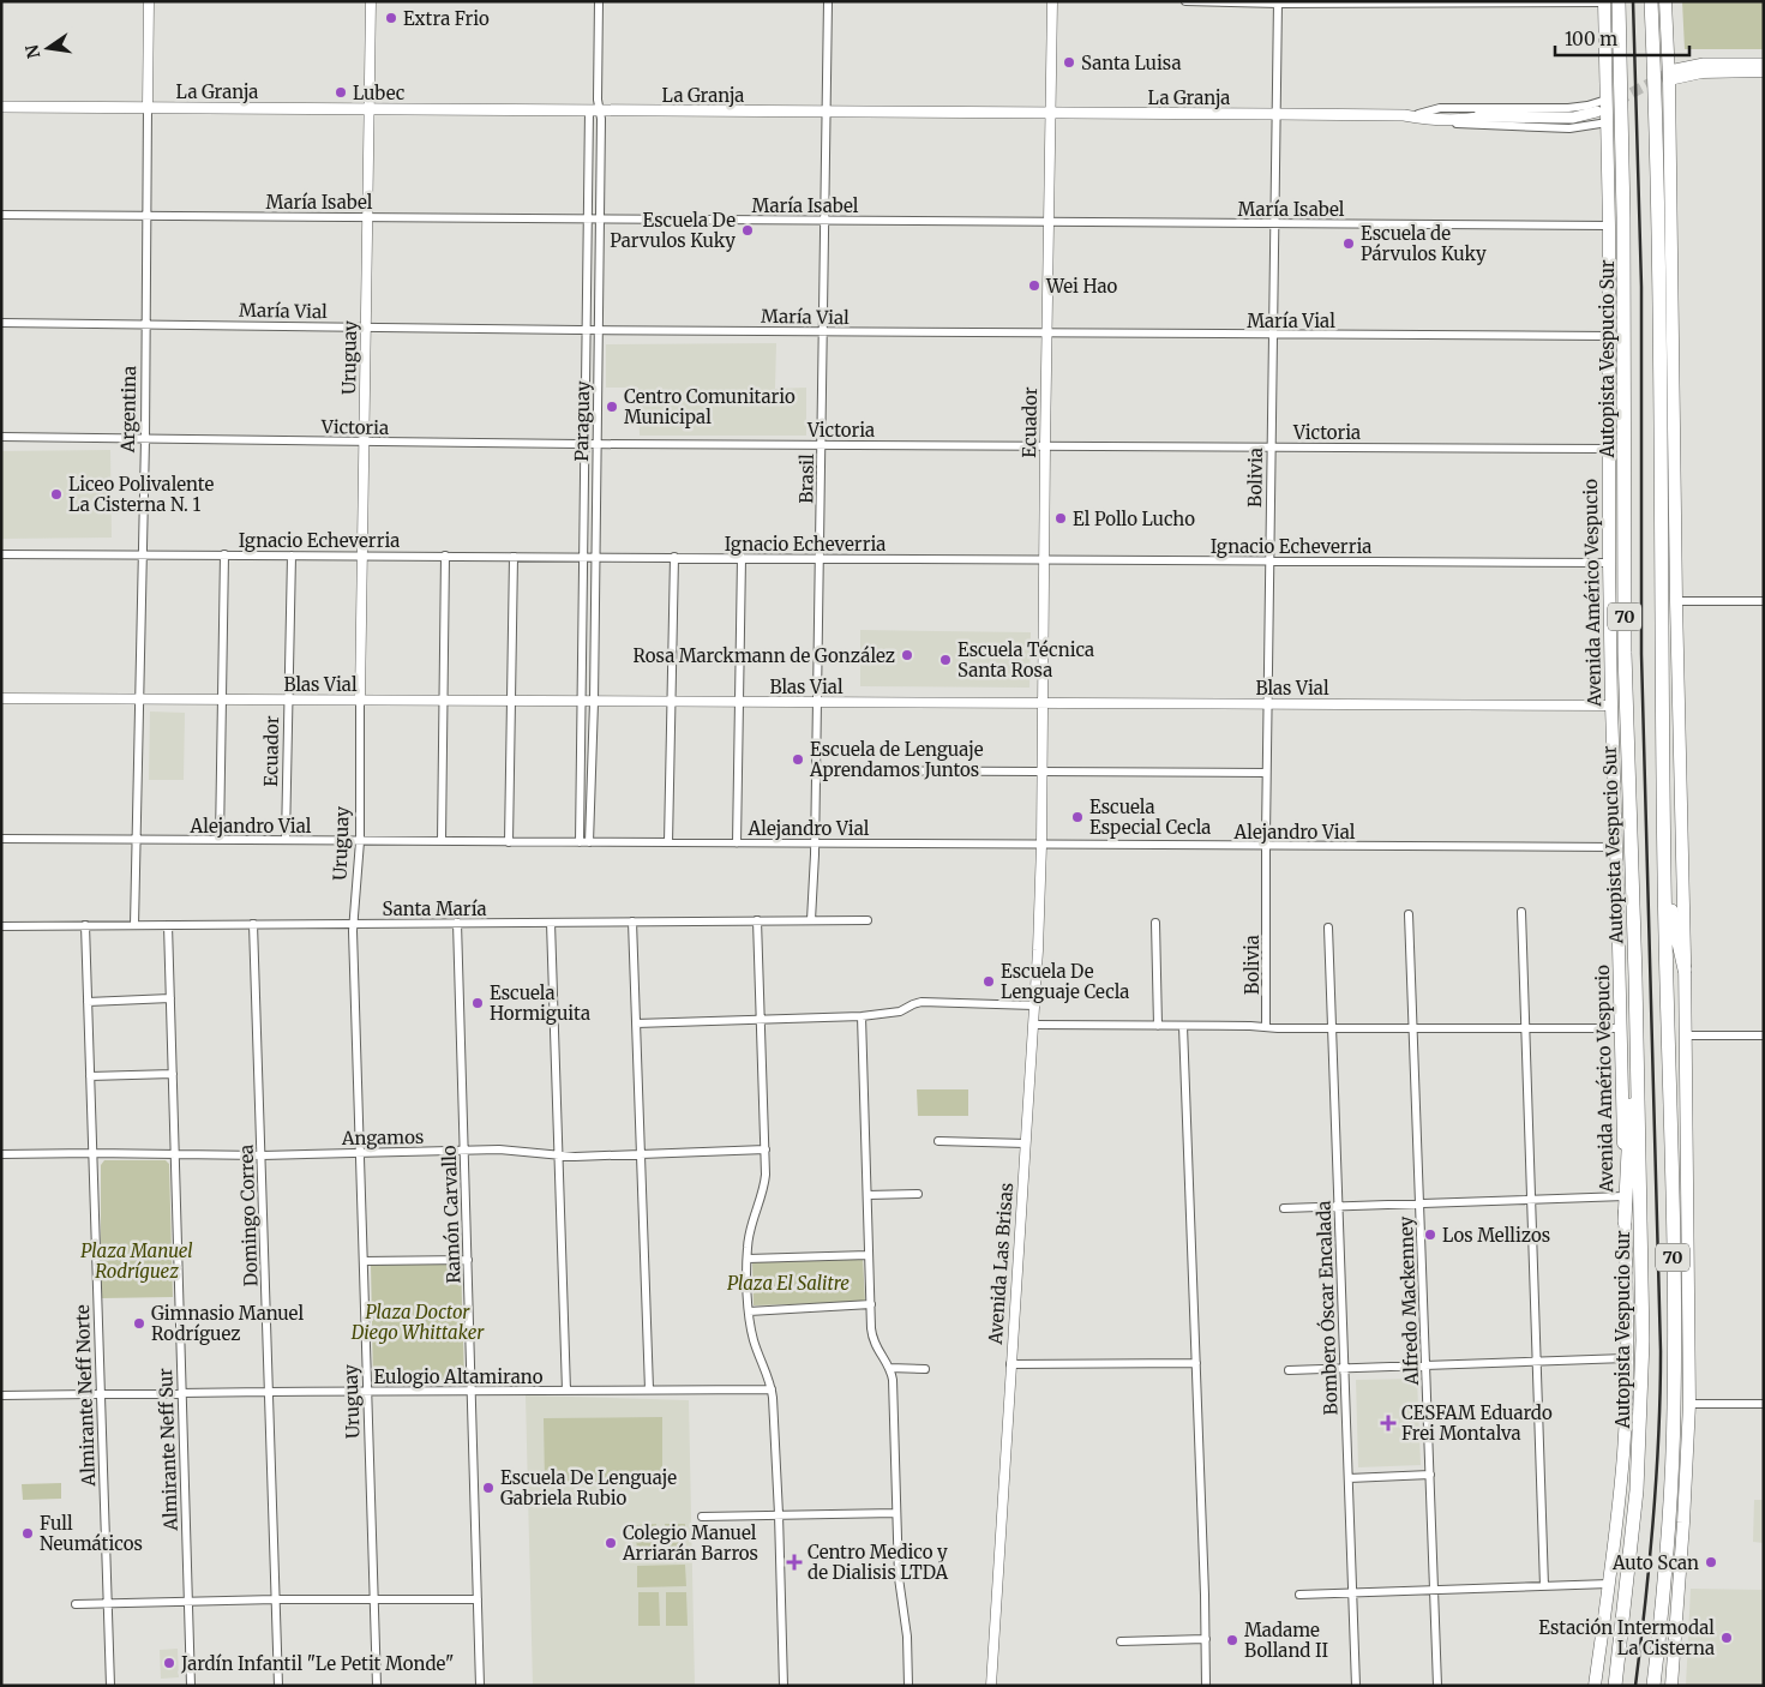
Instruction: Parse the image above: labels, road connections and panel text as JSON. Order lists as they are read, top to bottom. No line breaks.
{"streets":{"highway":["Autopista Vespucio Sur","70"],"main road":["La Granja","Avenida Américo Vespucio"],"street":["María Isabel","María Vial","Uruguay","Argentina","Paraguay","Ecuador","Victoria","Bolivia","Brasil","Ignacio Echeverria","Blas Vial","Alejandro Vial","Santa María","Angamos","Ramón Carvallo","Domingo Correa","Avenida Las Brisas","Alfredo Mackenney","Bombero Óscar Encalada","Eulogio Altamirano","Almirante Neff Norte","Almirante Neff Sur"]},"crossings":[["La Granja","Uruguay"],["La Granja","Argentina"],["La Granja","Paraguay"],["La Granja","Ecuador"],["La Granja","Bolivia"],["La Granja","Brasil"],["La Granja","Avenida Américo Vespucio"],["María Isabel","Uruguay"],["María Isabel","Argentina"],["María Isabel","Paraguay"],["María Isabel","Ecuador"],["María Isabel","Bolivia"],["María Isabel","Brasil"],["María Isabel","Avenida Américo Vespucio"],["María Vial","Uruguay"],["María Vial","Argentina"],["María Vial","Paraguay"],["María Vial","Ecuador"],["María Vial","Bolivia"],["María Vial","Brasil"],["María Vial","Avenida Américo Vespucio"],["Uruguay","Victoria"],["Uruguay","Ignacio Echeverria"],["Uruguay","Blas Vial"],["Uruguay","Alejandro Vial"],["Uruguay","Santa María"],["Uruguay","Angamos"],["Uruguay","Eulogio Altamirano"],["Argentina","Victoria"],["Argentina","Ignacio Echeverria"],["Argentina","Blas Vial"],["Argentina","Alejandro Vial"],["Argentina","Santa María"],["Paraguay","Victoria"],["Paraguay","Ignacio Echeverria"],["Paraguay","Blas Vial"],["Paraguay","Alejandro Vial"],["Ecuador","Victoria"],["Ecuador","Ignacio Echeverria"],["Ecuador","Blas Vial"],["Ecuador","Alejandro Vial"],["Ecuador","Avenida Las Brisas"],["Victoria","Bolivia"],["Victoria","Brasil"],["Victoria","Avenida Américo Vespucio"],["Bolivia","Ignacio Echeverria"],["Bolivia","Blas Vial"],["Bolivia","Alejandro Vial"],["Brasil","Ignacio Echeverria"],["Brasil","Blas Vial"],["Brasil","Alejandro Vial"],["Brasil","Santa María"],["Ignacio Echeverria","Avenida Américo Vespucio"],["Avenida Américo Vespucio","Blas Vial"],["Avenida Américo Vespucio","Alejandro Vial"],["Alejandro Vial","Avenida Las Brisas"],["Santa María","Ramón Carvallo"],["Santa María","Domingo Correa"],["Santa María","Almirante Neff Norte"],["Santa María","Almirante Neff Sur"],["Angamos","Ramón Carvallo"],["Angamos","Domingo Correa"],["Angamos","Almirante Neff Norte"],["Angamos","Almirante Neff Sur"],["Ramón Carvallo","Eulogio Altamirano"],["Domingo Correa","Eulogio Altamirano"],["Eulogio Altamirano","Almirante Neff Norte"],["Eulogio Altamirano","Almirante Neff Sur"]],"parks":["Plaza Manuel Rodríguez","Plaza El Salitre","Plaza Doctor Diego Whittaker"],"places":{"other":["Extra Frio","Santa Luisa","Lubec","Escuela De Parvulos Kuky","Escuela de Párvulos Kuky","Wei Hao","Centro Comunitario Municipal","Liceo Polivalente La Cisterna N. 1","El Pollo Lucho","Rosa Marckmann de González","Escuela Técnica Santa Rosa","Escuela de Lenguaje Aprendamos Juntos","Escuela Especial Cecla","Escuela De Lenguaje Cecla","Escuela Hormiguita","Los Mellizos","Gimnasio Manuel Rodríguez","Escuela De Lenguaje Gabriela Rubio","Full Neumáticos","Colegio Manuel Arriarán Barros","Auto Scan","Estación Intermodal La Cisterna","Madame Bolland II","Jardín Infantil \"Le Petit Monde\""],"health":["CESFAM Eduardo Frei Montalva","Centro Medico y de Dialisis LTDA"]},"scale_bar":"100 m","north":"left"}
